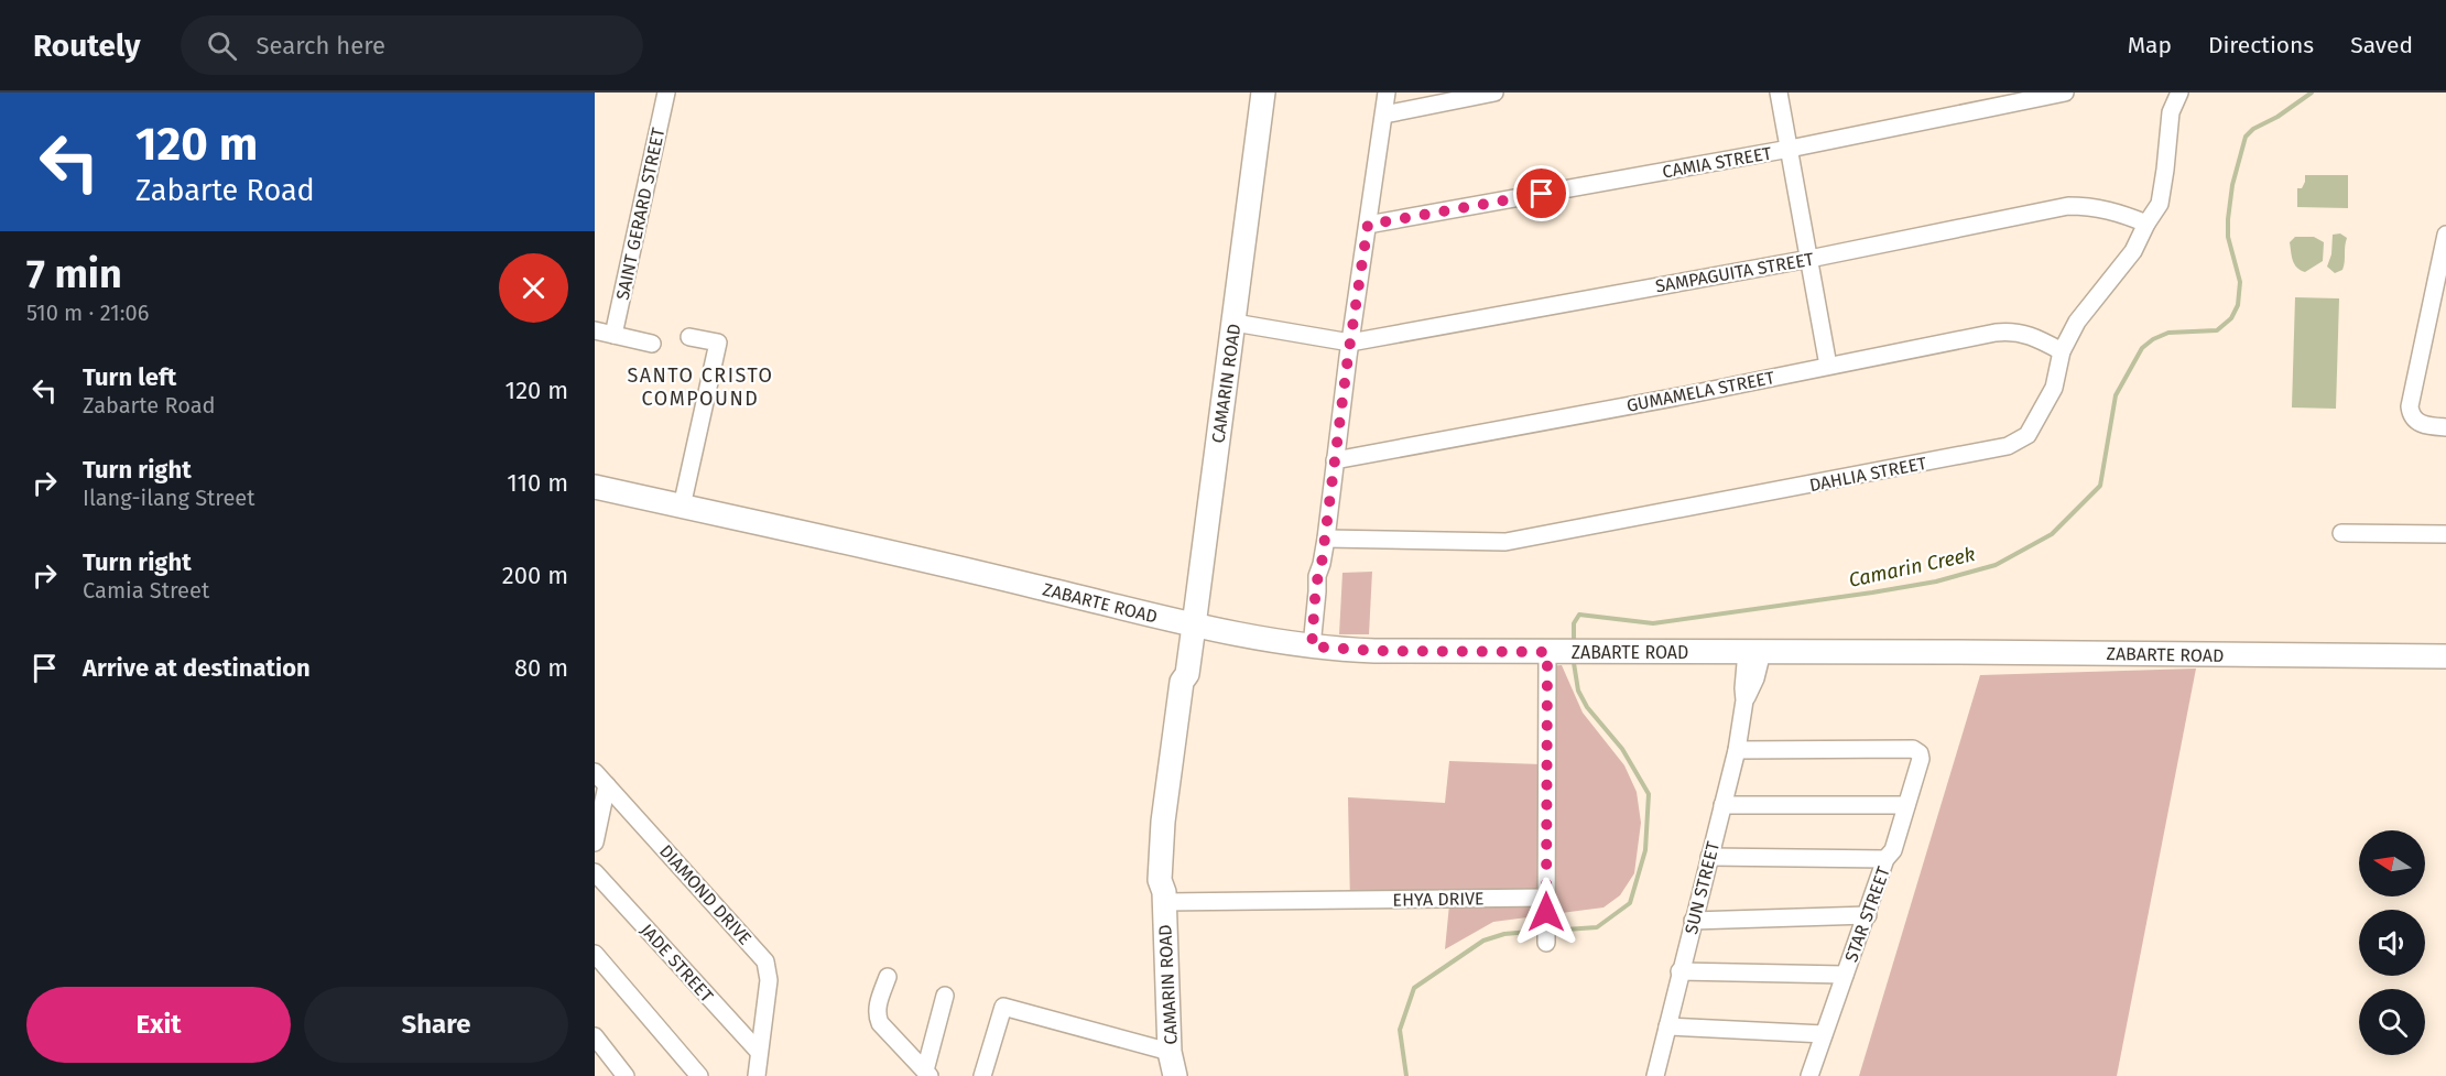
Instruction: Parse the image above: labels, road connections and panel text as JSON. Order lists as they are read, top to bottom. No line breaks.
{"streets":{"main road":["CAMARIN ROAD","ZABARTE ROAD"],"street":["CAMIA STREET","SAINT GERARD STREET","SAMPAGUITA STREET","GUMAMELA STREET","DAHLIA STREET","SUN STREET","DIAMOND DRIVE","EHYA DRIVE","STAR STREET","JADE STREET"]},"crossings":[["SAMPAGUITA STREET","CAMARIN ROAD"],["SAMPAGUITA STREET","DAHLIA STREET"],["CAMARIN ROAD","ZABARTE ROAD"],["CAMARIN ROAD","EHYA DRIVE"],["GUMAMELA STREET","DAHLIA STREET"],["ZABARTE ROAD","SUN STREET"],["SUN STREET","STAR STREET"],["DIAMOND DRIVE","JADE STREET"]],"districts":["SANTO CRISTO COMPOUND"],"water":["Camarin Creek"],"north":"left","page":{"header":"Routely","search":"Search here","nav":["Map","Directions","Saved"],"turn":["120 m","Zabarte Road"],"heading":["7 min","510 m · 21:06"],"list":[{"name":"Turn left","note":"Zabarte Road","value":"120 m"},{"name":"Turn right","note":"Ilang-ilang Street","value":"110 m"},{"name":"Turn right","note":"Camia Street","value":"200 m"},{"name":"Arrive at destination","value":"80 m"}],"buttons":["Exit","Share"]}}
